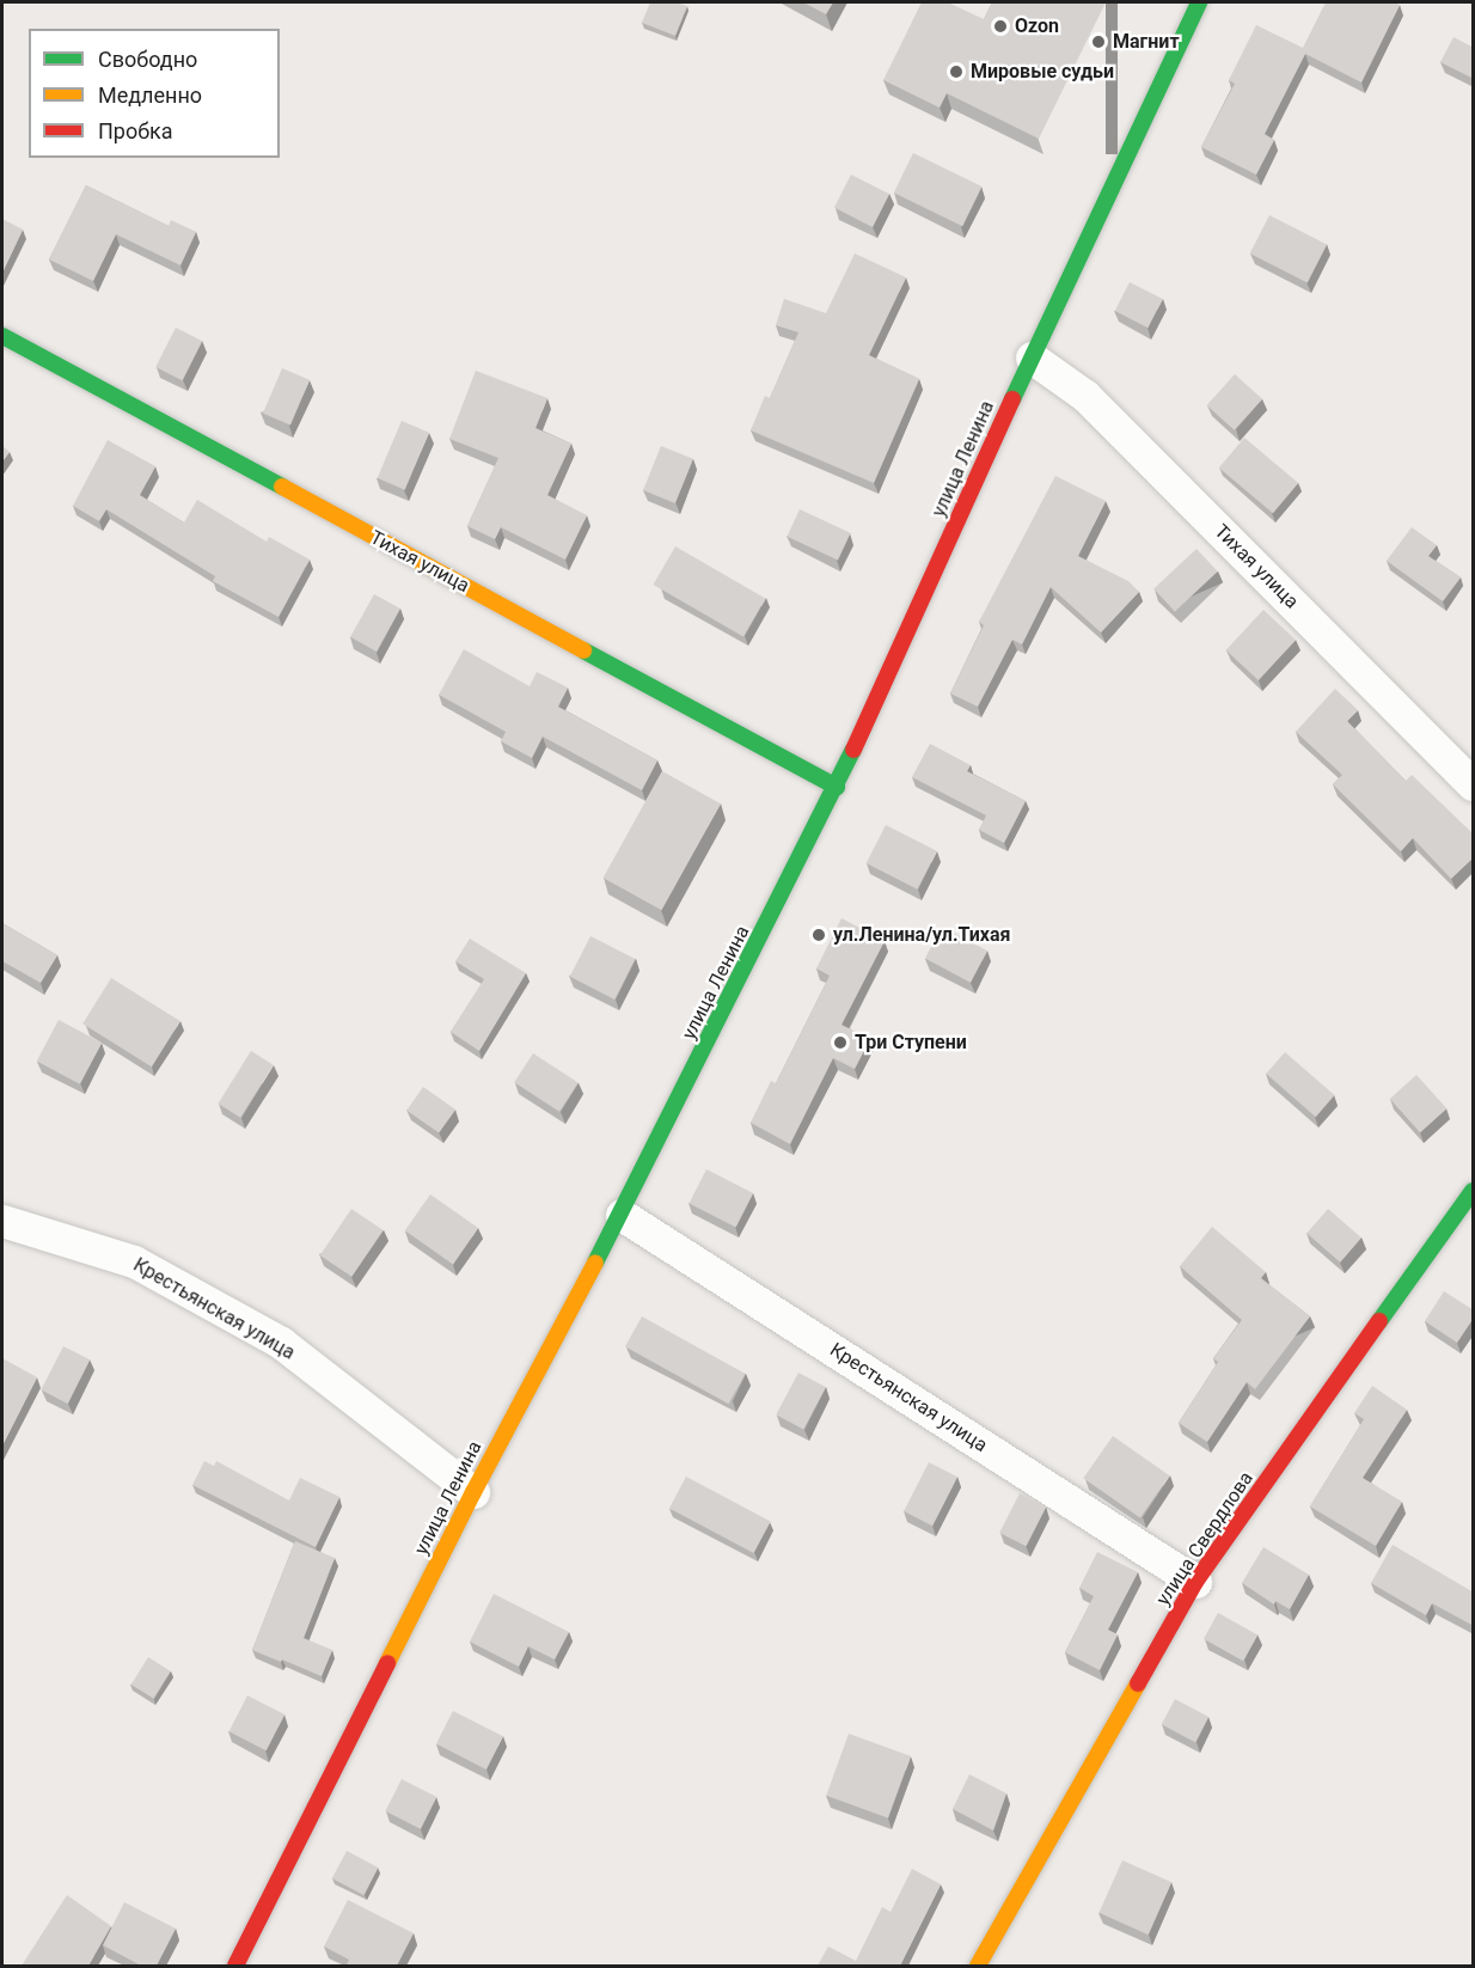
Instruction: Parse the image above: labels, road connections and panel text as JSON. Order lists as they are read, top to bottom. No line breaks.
{"streets":{"main road":["улица Ленина","Тихая улица","улица Свердлова"],"street":["Крестьянская улица"]},"crossings":[["улица Ленина","Тихая улица"],["улица Ленина","Крестьянская улица"],["Крестьянская улица","улица Свердлова"]],"places":["Ozon","Магнит","Мировые судьи","ул.Ленина/ул.Тихая","Три Ступени"],"legend":["Свободно","Медленно","Пробка"]}
